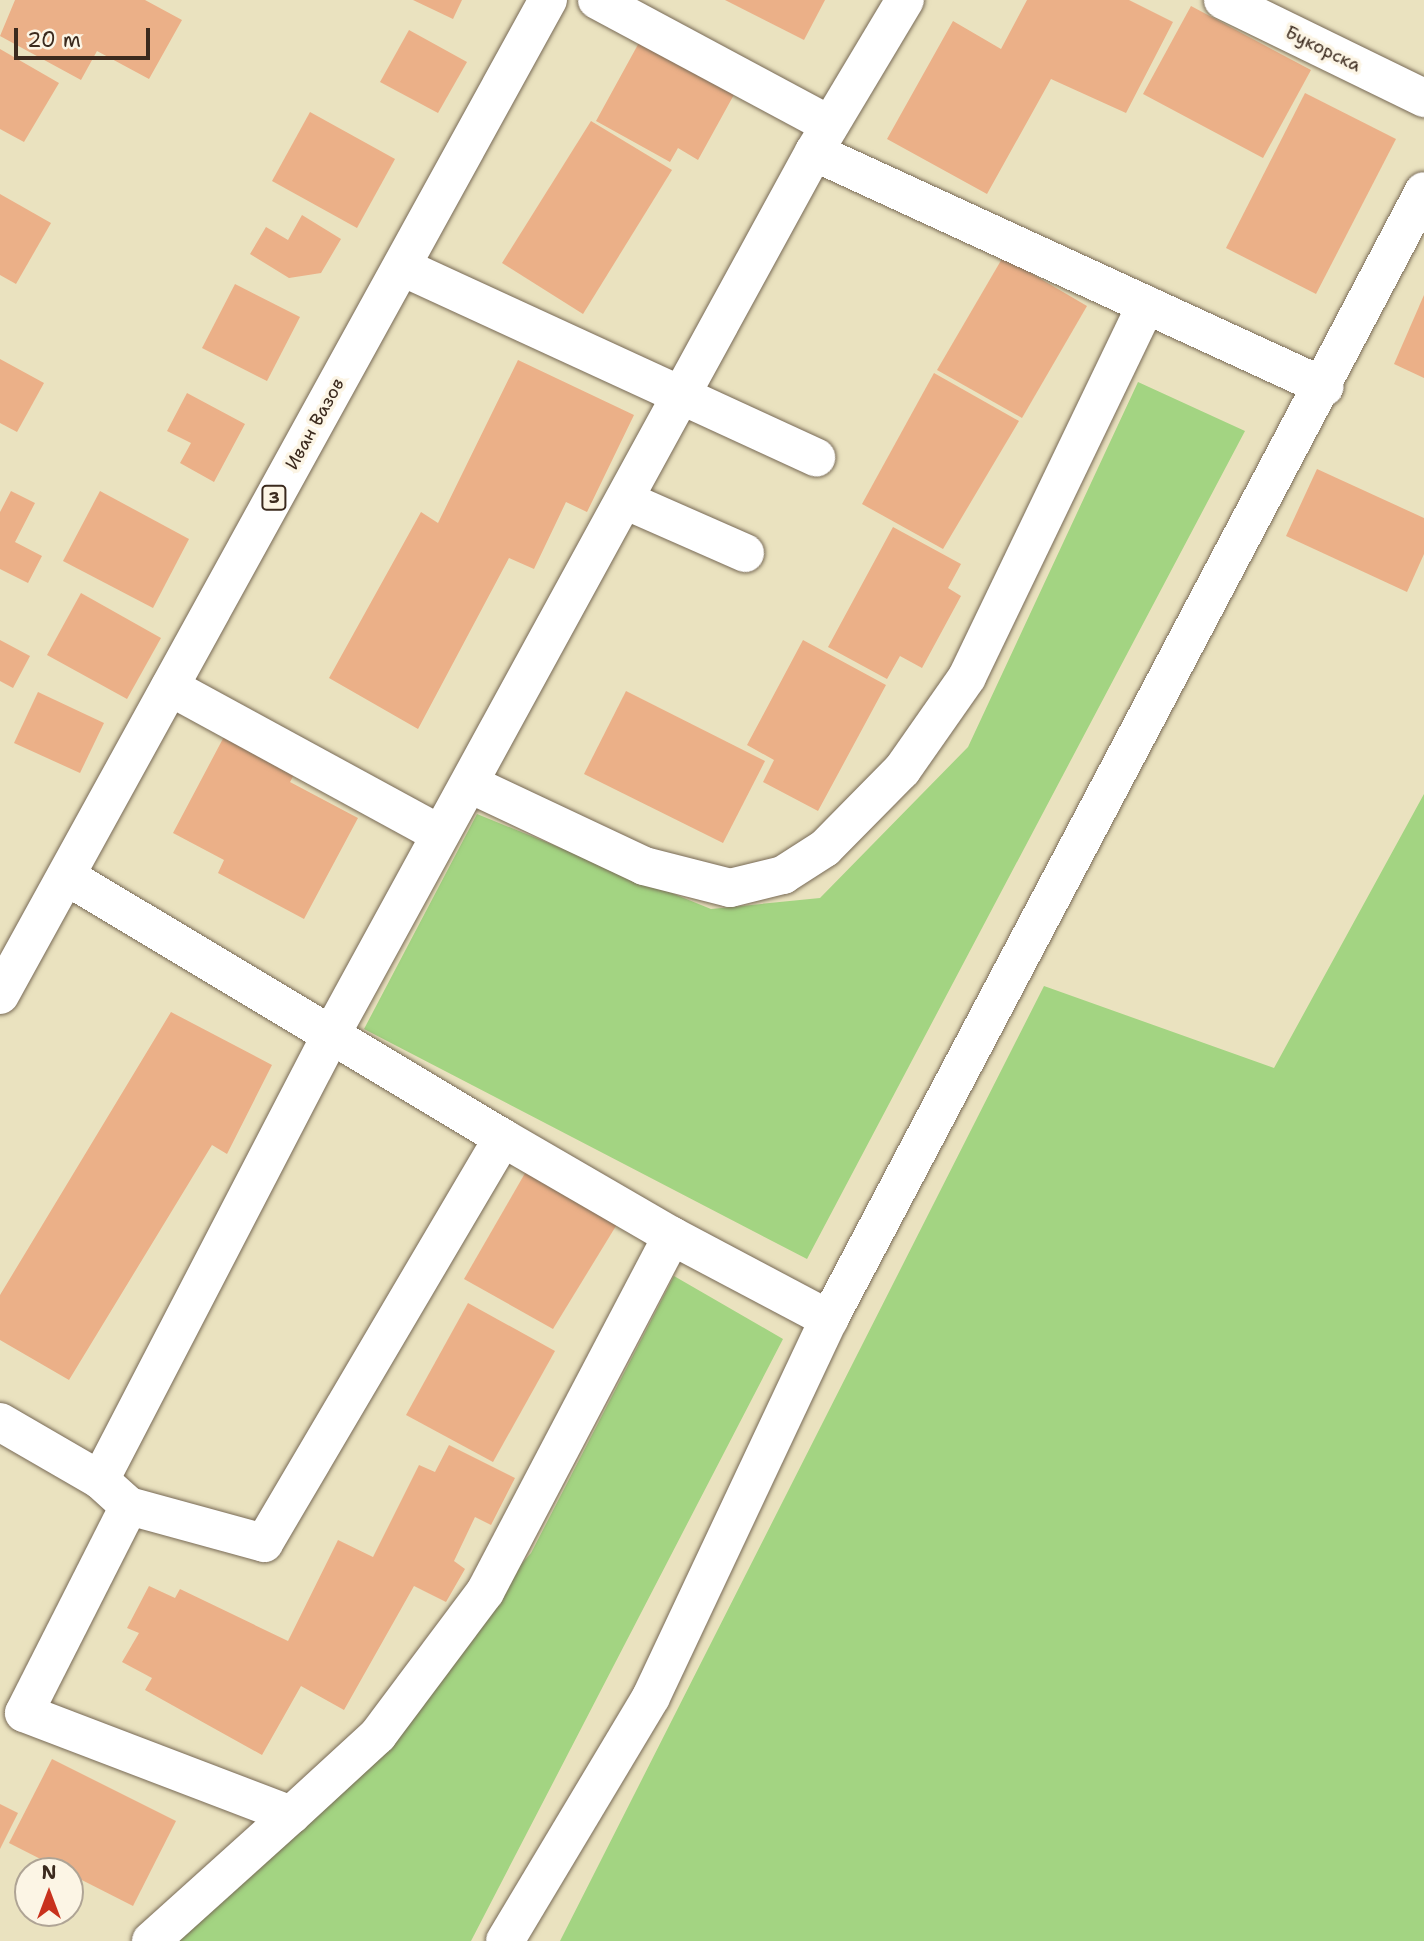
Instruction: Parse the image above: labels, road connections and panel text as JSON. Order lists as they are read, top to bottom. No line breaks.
{"streets":{"street":["Букорска","Иван Вазов","3"]},"scale_bar":"20 m","north":"top"}
